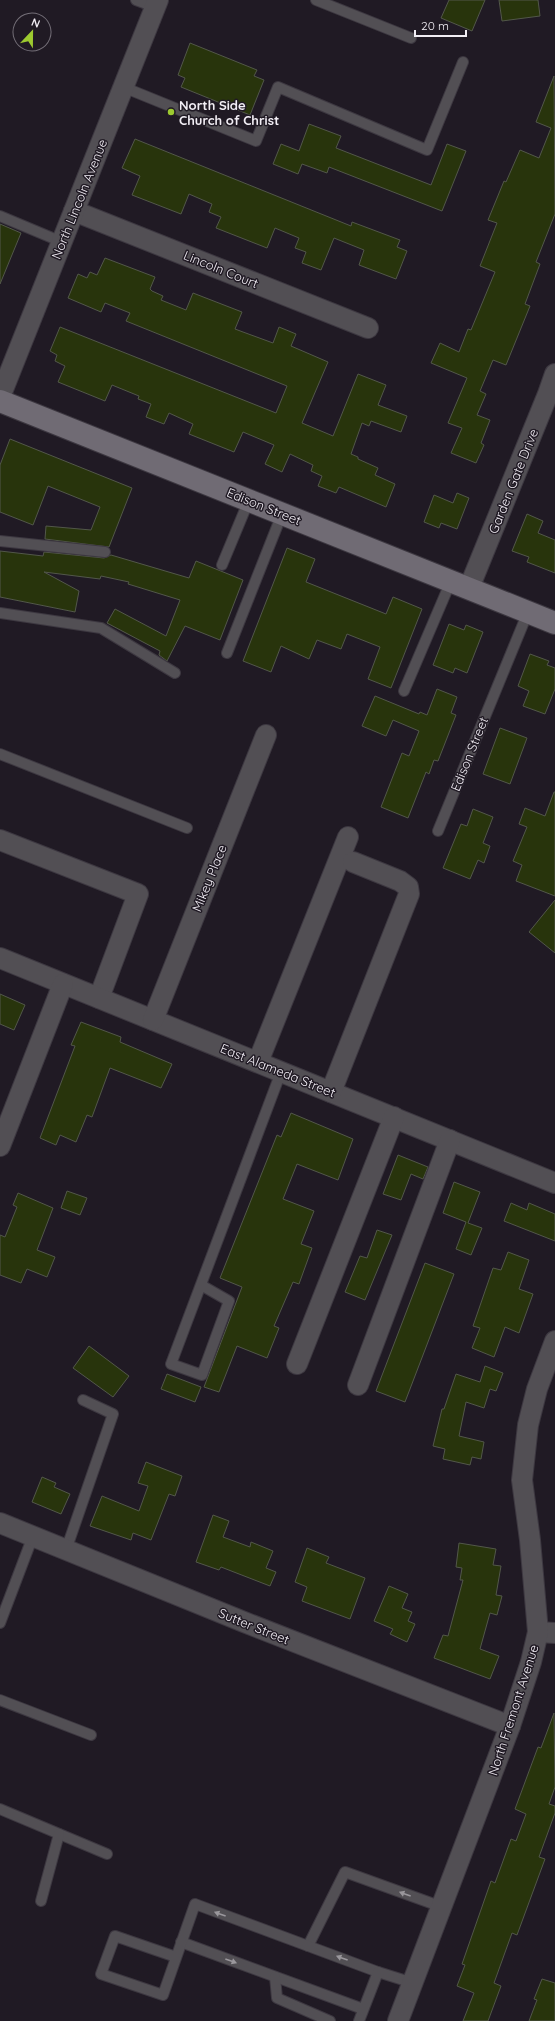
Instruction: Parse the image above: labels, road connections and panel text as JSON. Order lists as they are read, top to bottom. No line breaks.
{"streets":{"street":["North Lincoln Avenue","Lincoln Court","Garden Gate Drive","Edison Street","Mikey Place","East Alameda Street","Sutter Street","North Fremont Avenue"]},"crossings":[["North Lincoln Avenue","Lincoln Court"],["Garden Gate Drive","Edison Street"],["Mikey Place","East Alameda Street"],["Sutter Street","North Fremont Avenue"]],"places":["North Side Church of Christ"],"scale_bar":"20 m","north":"top"}
